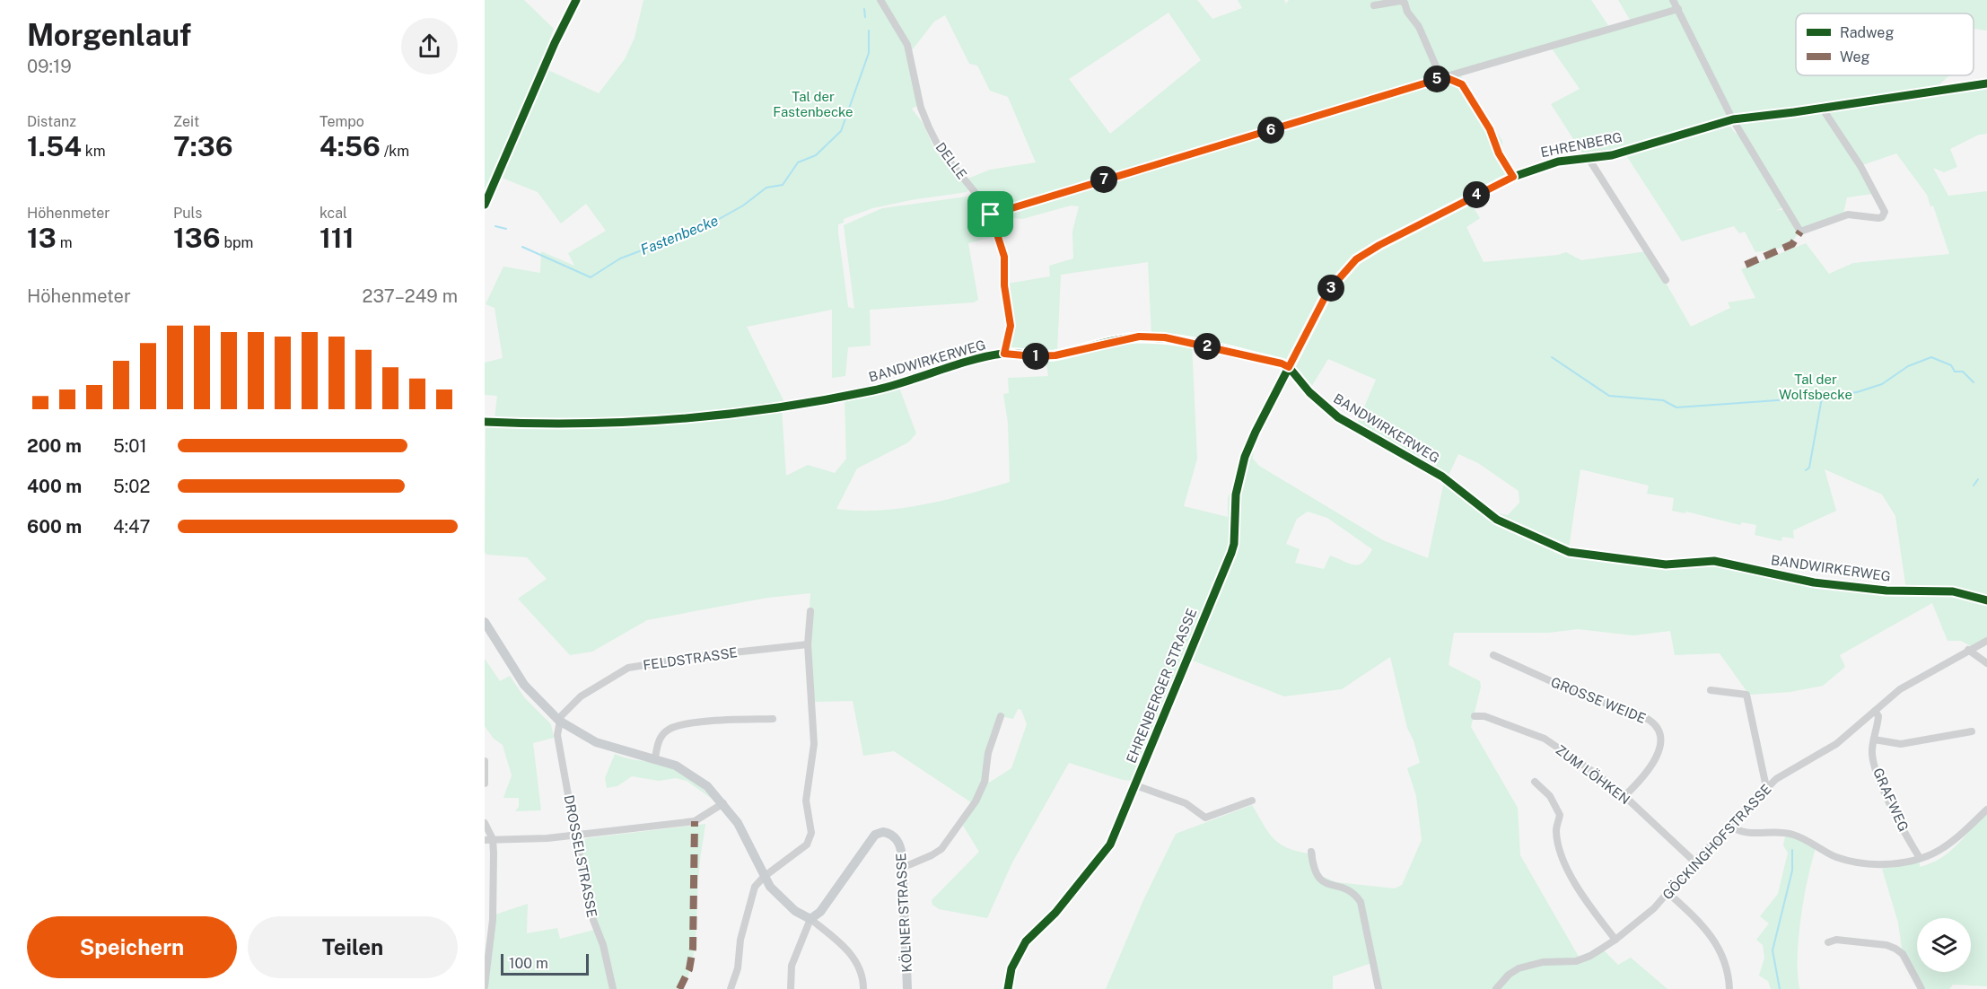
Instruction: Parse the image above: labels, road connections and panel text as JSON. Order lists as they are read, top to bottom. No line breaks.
{"streets":{"main road":["KÖLNER STRASSE"],"street":["EHRENBERG","DELLE","BANDWIRKERWEG","FELDSTRASSE","EHRENBERGER STRASSE","GROSSE WEIDE","ZUM LÖHKEN","GRAFWEG","GÖCKINGHOFSTRASSE","DROSSELSTRASSE"]},"crossings":[["EHRENBERG","BANDWIRKERWEG"],["EHRENBERG","EHRENBERGER STRASSE"],["DELLE","BANDWIRKERWEG"],["BANDWIRKERWEG","EHRENBERGER STRASSE"],["FELDSTRASSE","DROSSELSTRASSE"],["GROSSE WEIDE","ZUM LÖHKEN"],["ZUM LÖHKEN","GÖCKINGHOFSTRASSE"],["GRAFWEG","GÖCKINGHOFSTRASSE"]],"water":["Fastenbecke"],"parks":["Tal der Fastenbecke","Tal der Wolfsbecke"],"legend":["Radweg","Weg"],"scale_bar":"100 m","page":{"heading":["Morgenlauf","09:19"],"pins":["5","6","7","4","3","2","1"],"stats":[["Distanz","1.54 km"],["Zeit","7:36"],["Tempo","4:56 /km"],["Höhenmeter","13 m"],["Puls","136 bpm"],["kcal","111"]],"chart":["Höhenmeter","237–249 m"],"list":[{"name":"200 m","note":"5:01"},{"name":"400 m","note":"5:02"},{"name":"600 m","note":"4:47"}],"buttons":["Speichern","Teilen"],"scale":"100 m"}}
